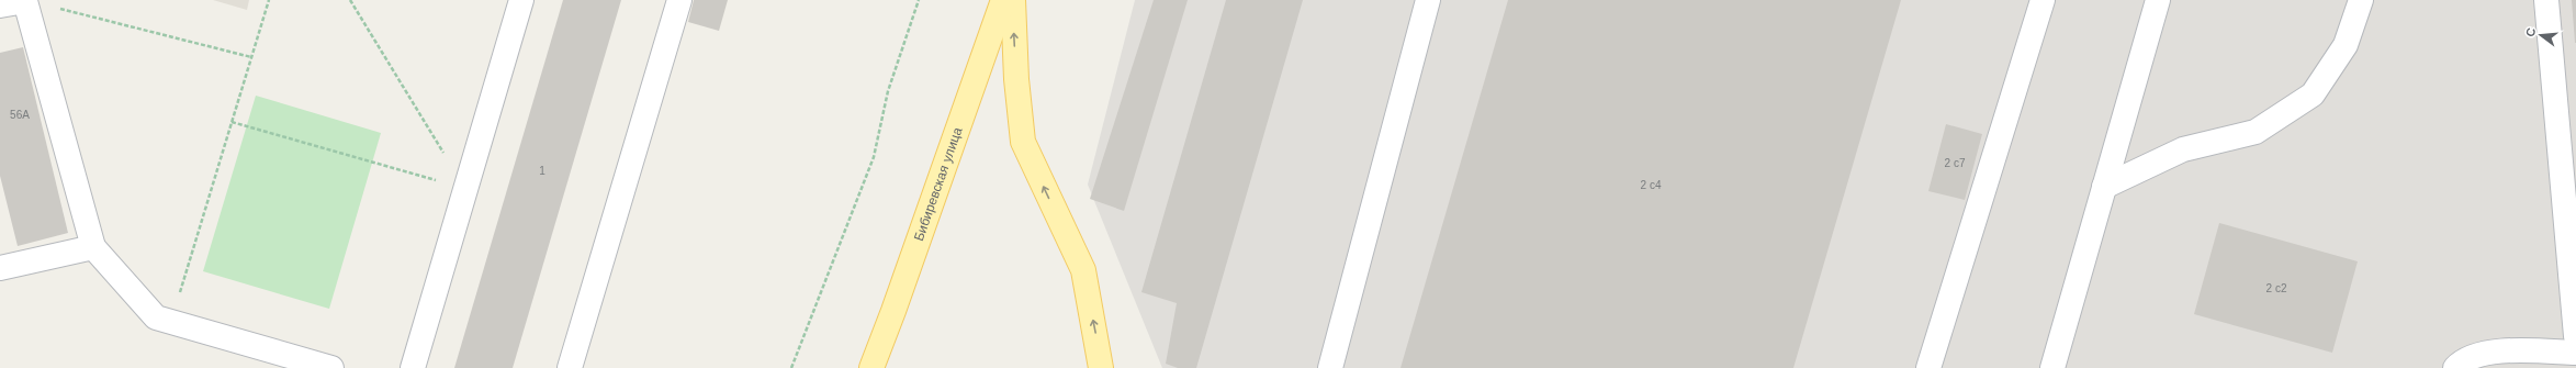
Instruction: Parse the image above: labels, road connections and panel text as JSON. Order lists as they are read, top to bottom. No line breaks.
{"streets":{"main road":["Бибиревская улица"]},"house_numbers":["56А","2 с7","1","2 с4","2 с2"],"north":"left"}
